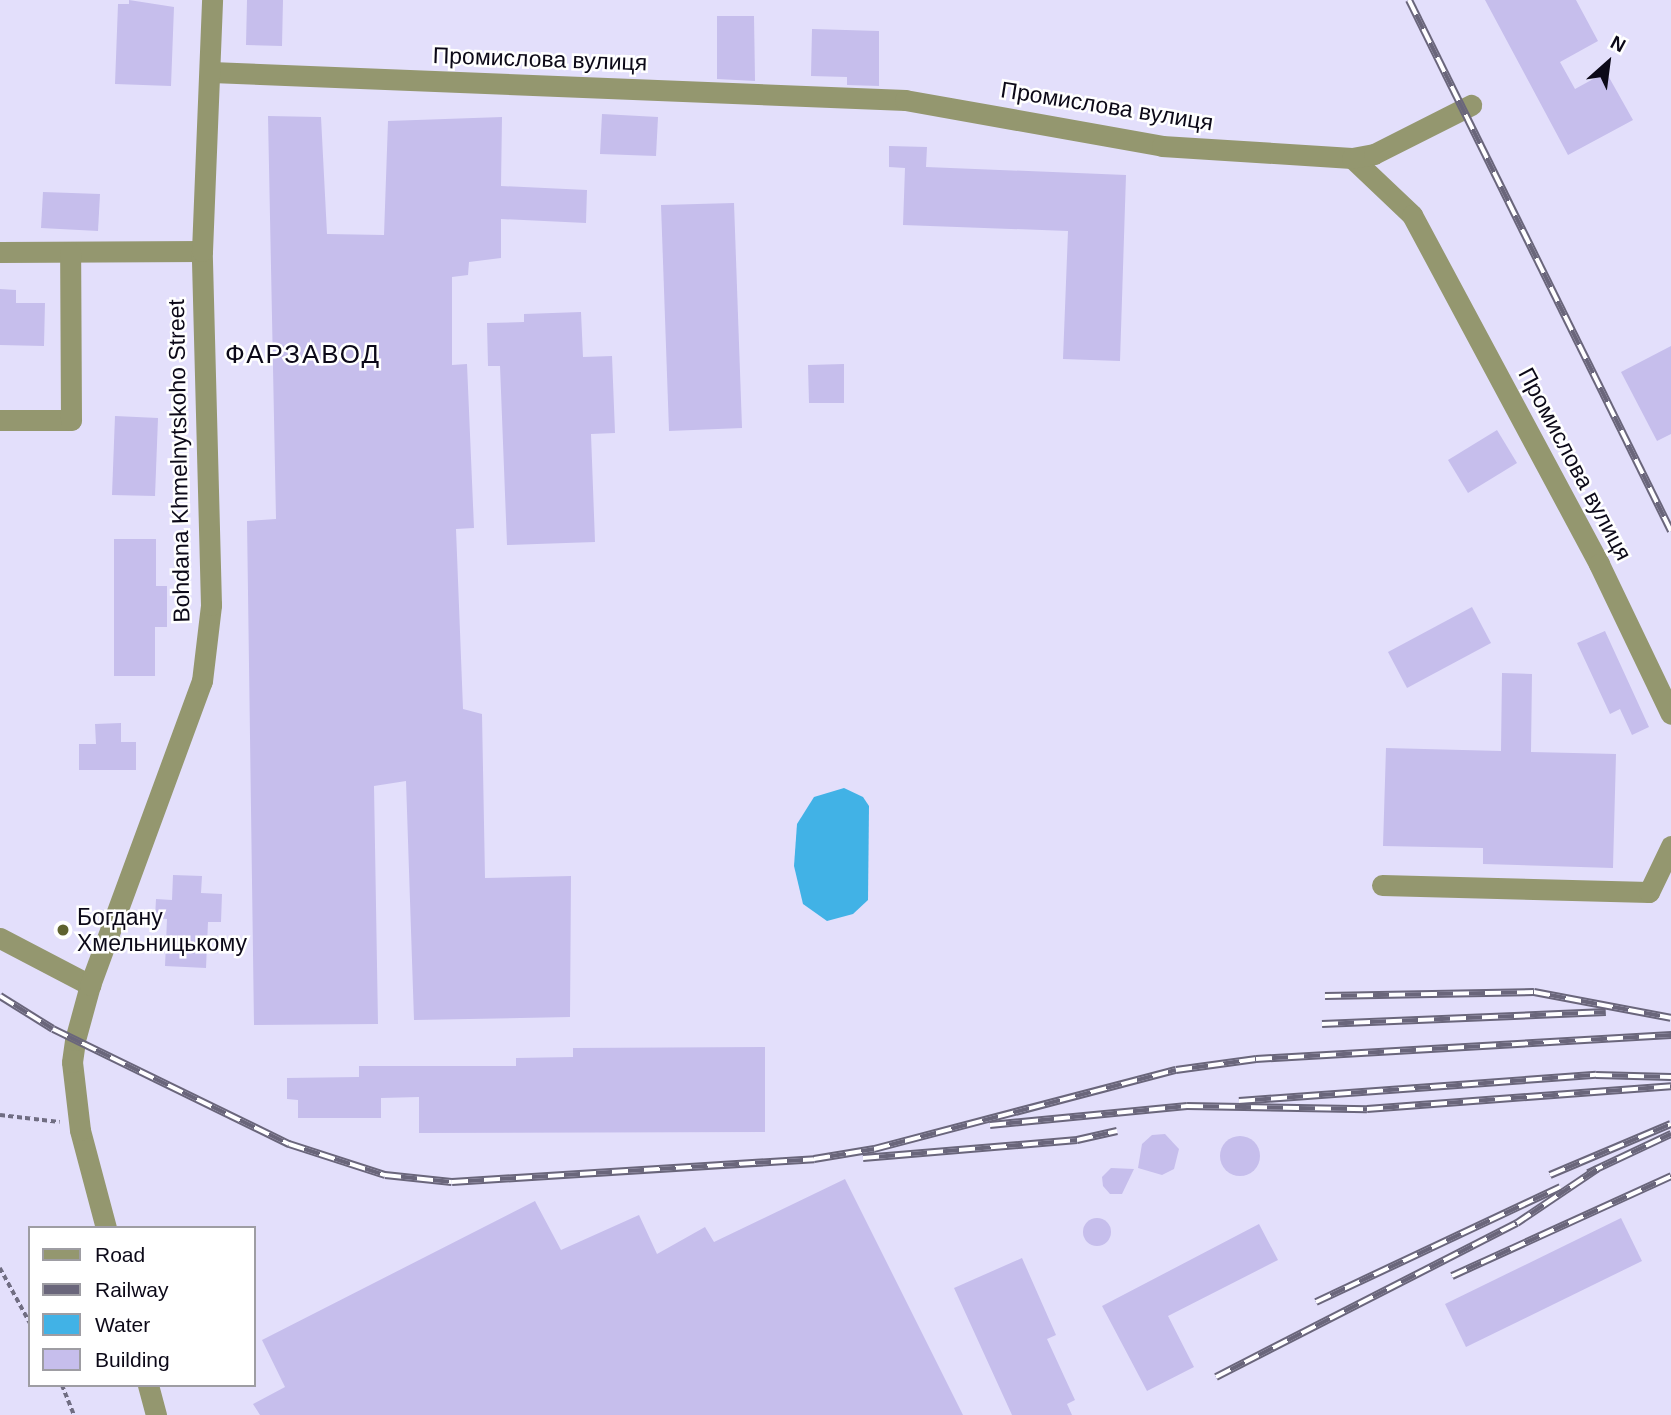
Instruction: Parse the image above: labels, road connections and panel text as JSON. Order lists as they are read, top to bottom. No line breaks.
{"streets":{"street":["Промислова вулиця","Bohdana Khmelnytskoho Street"]},"crossings":[["Промислова вулиця","Bohdana Khmelnytskoho Street"]],"districts":["ФАРЗАВОД"],"places":["Богдану Хмельницькому"],"legend":["Road","Railway","Water","Building"],"north":"top right"}
